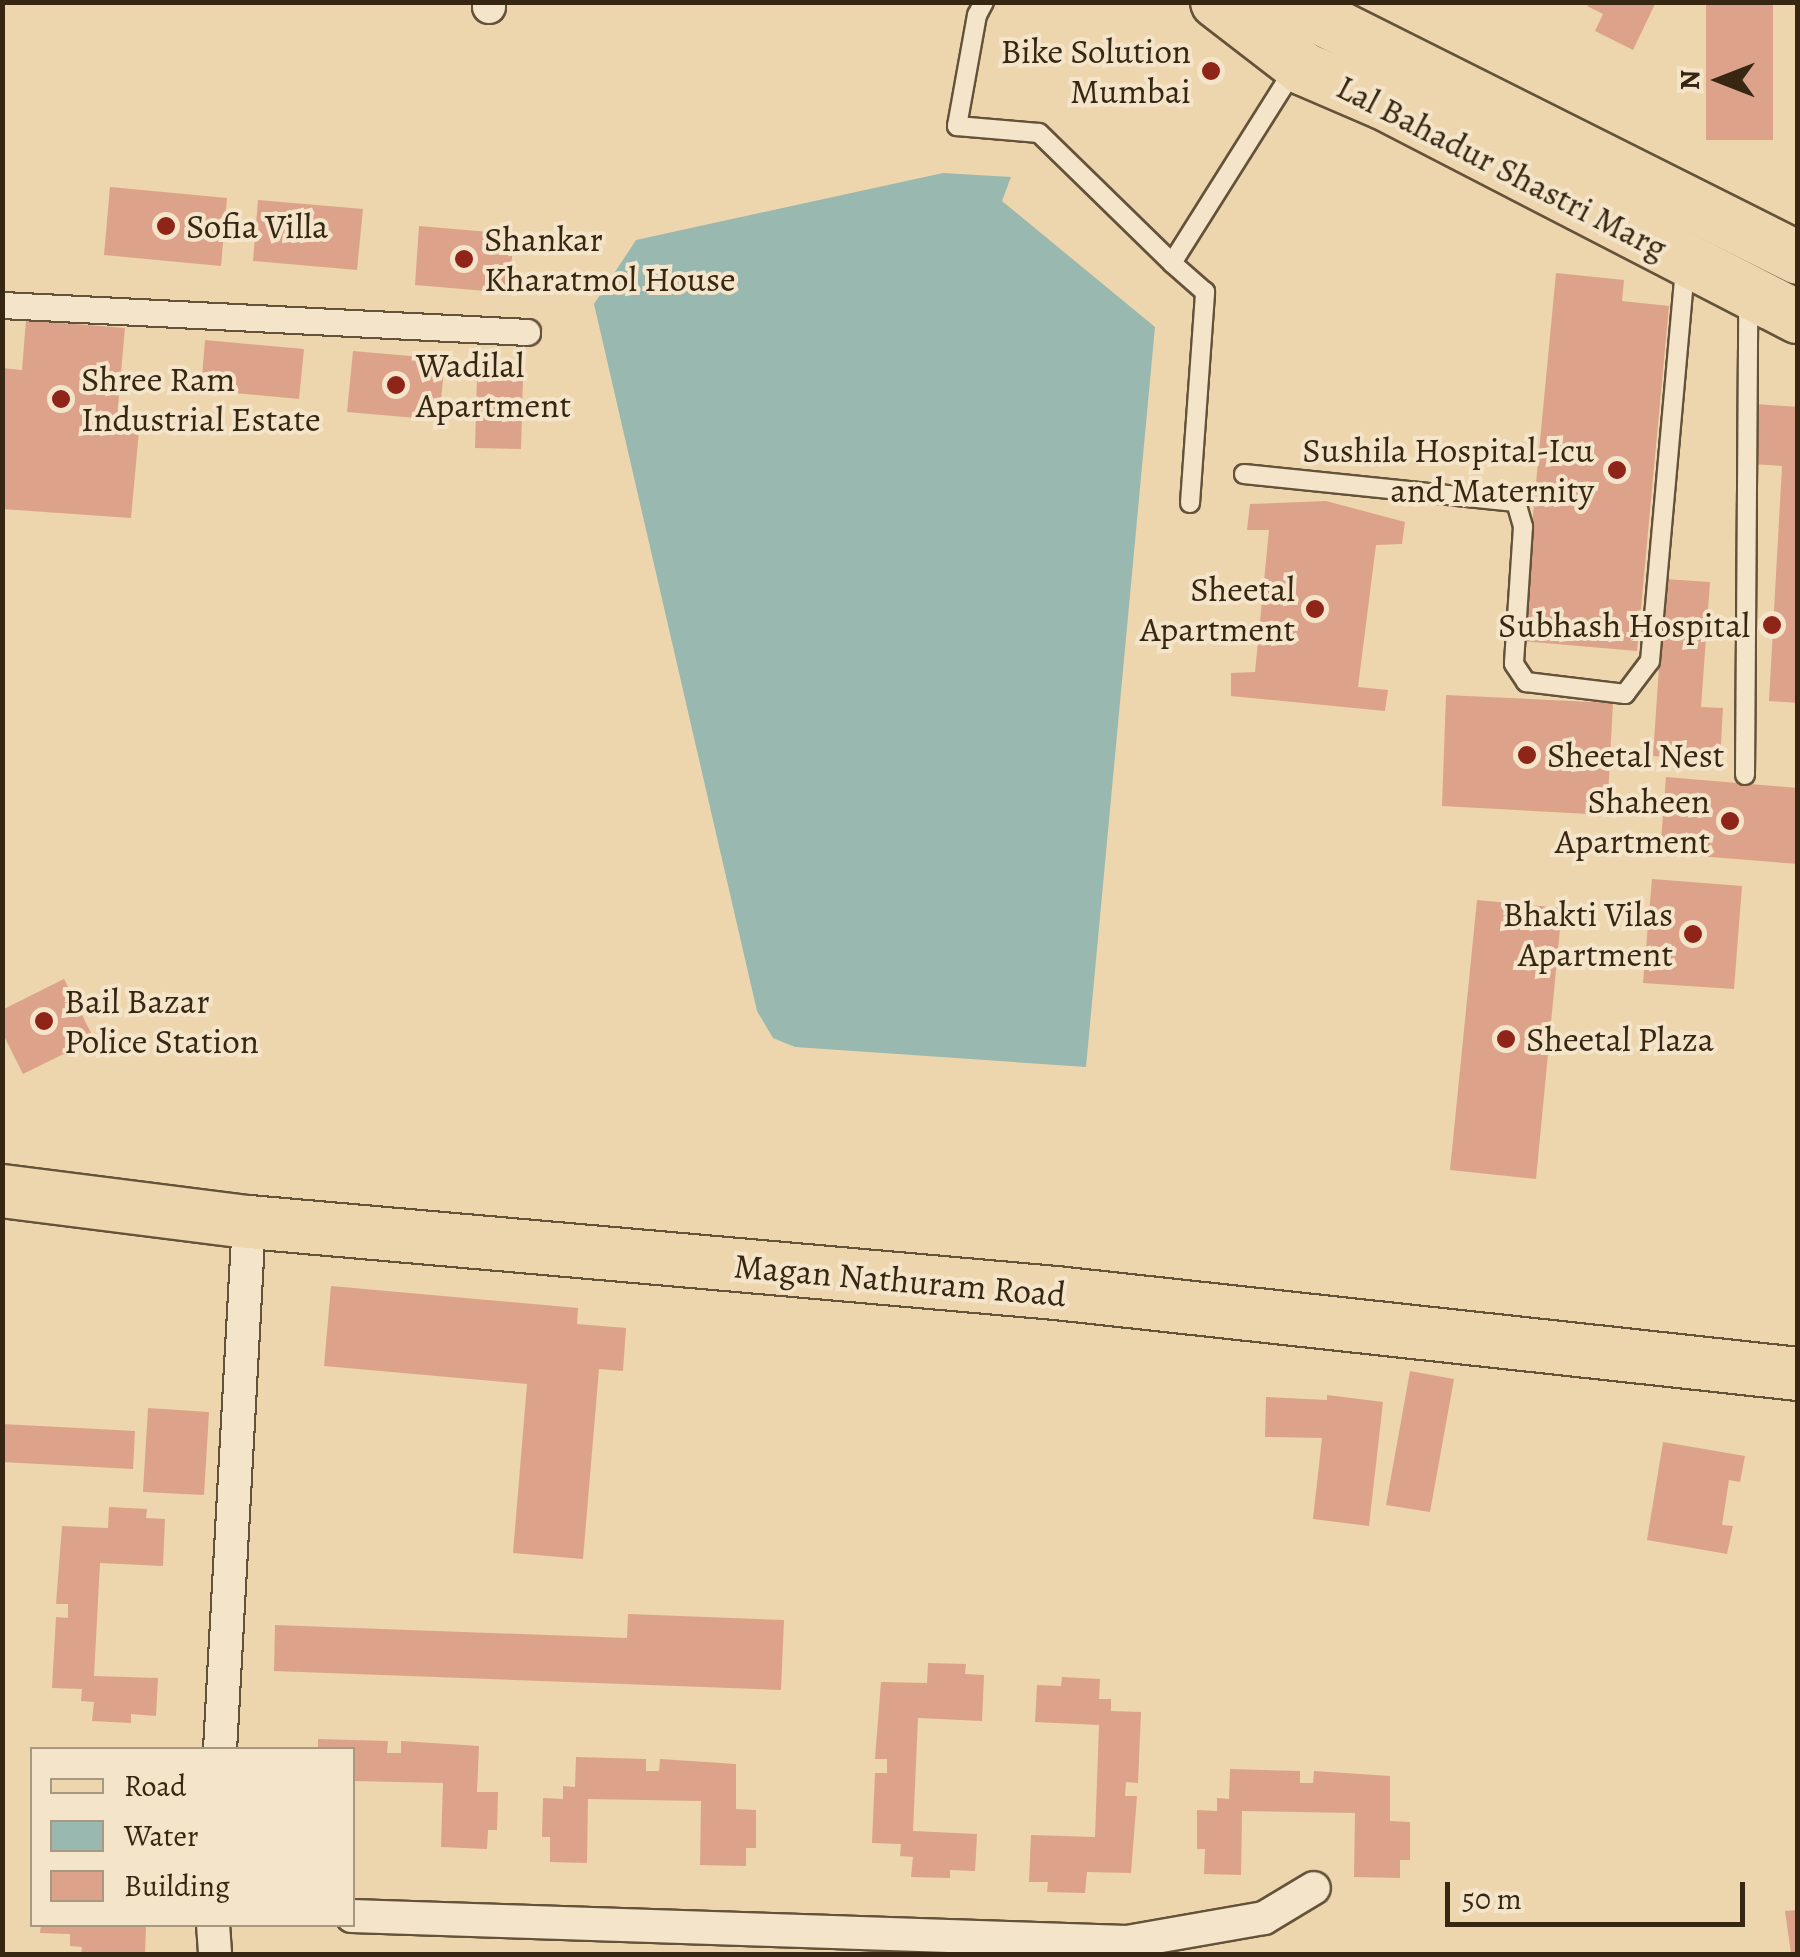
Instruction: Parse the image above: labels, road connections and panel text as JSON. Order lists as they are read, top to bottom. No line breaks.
{"streets":{"main road":["Lal Bahadur Shastri Marg","Magan Nathuram Road"]},"places":["Bike Solution Mumbai","Sofia Villa","Shankar Kharatmol House","Wadilal Apartment","Shree Ram Industrial Estate","Sushila Hospital-Icu and Maternity","Sheetal Apartment","Subhash Hospital","Sheetal Nest","Shaheen Apartment","Bhakti Vilas Apartment","Bail Bazar Police Station","Sheetal Plaza"],"legend":["Road","Water","Building"],"scale_bar":"50 m","north":"left"}
